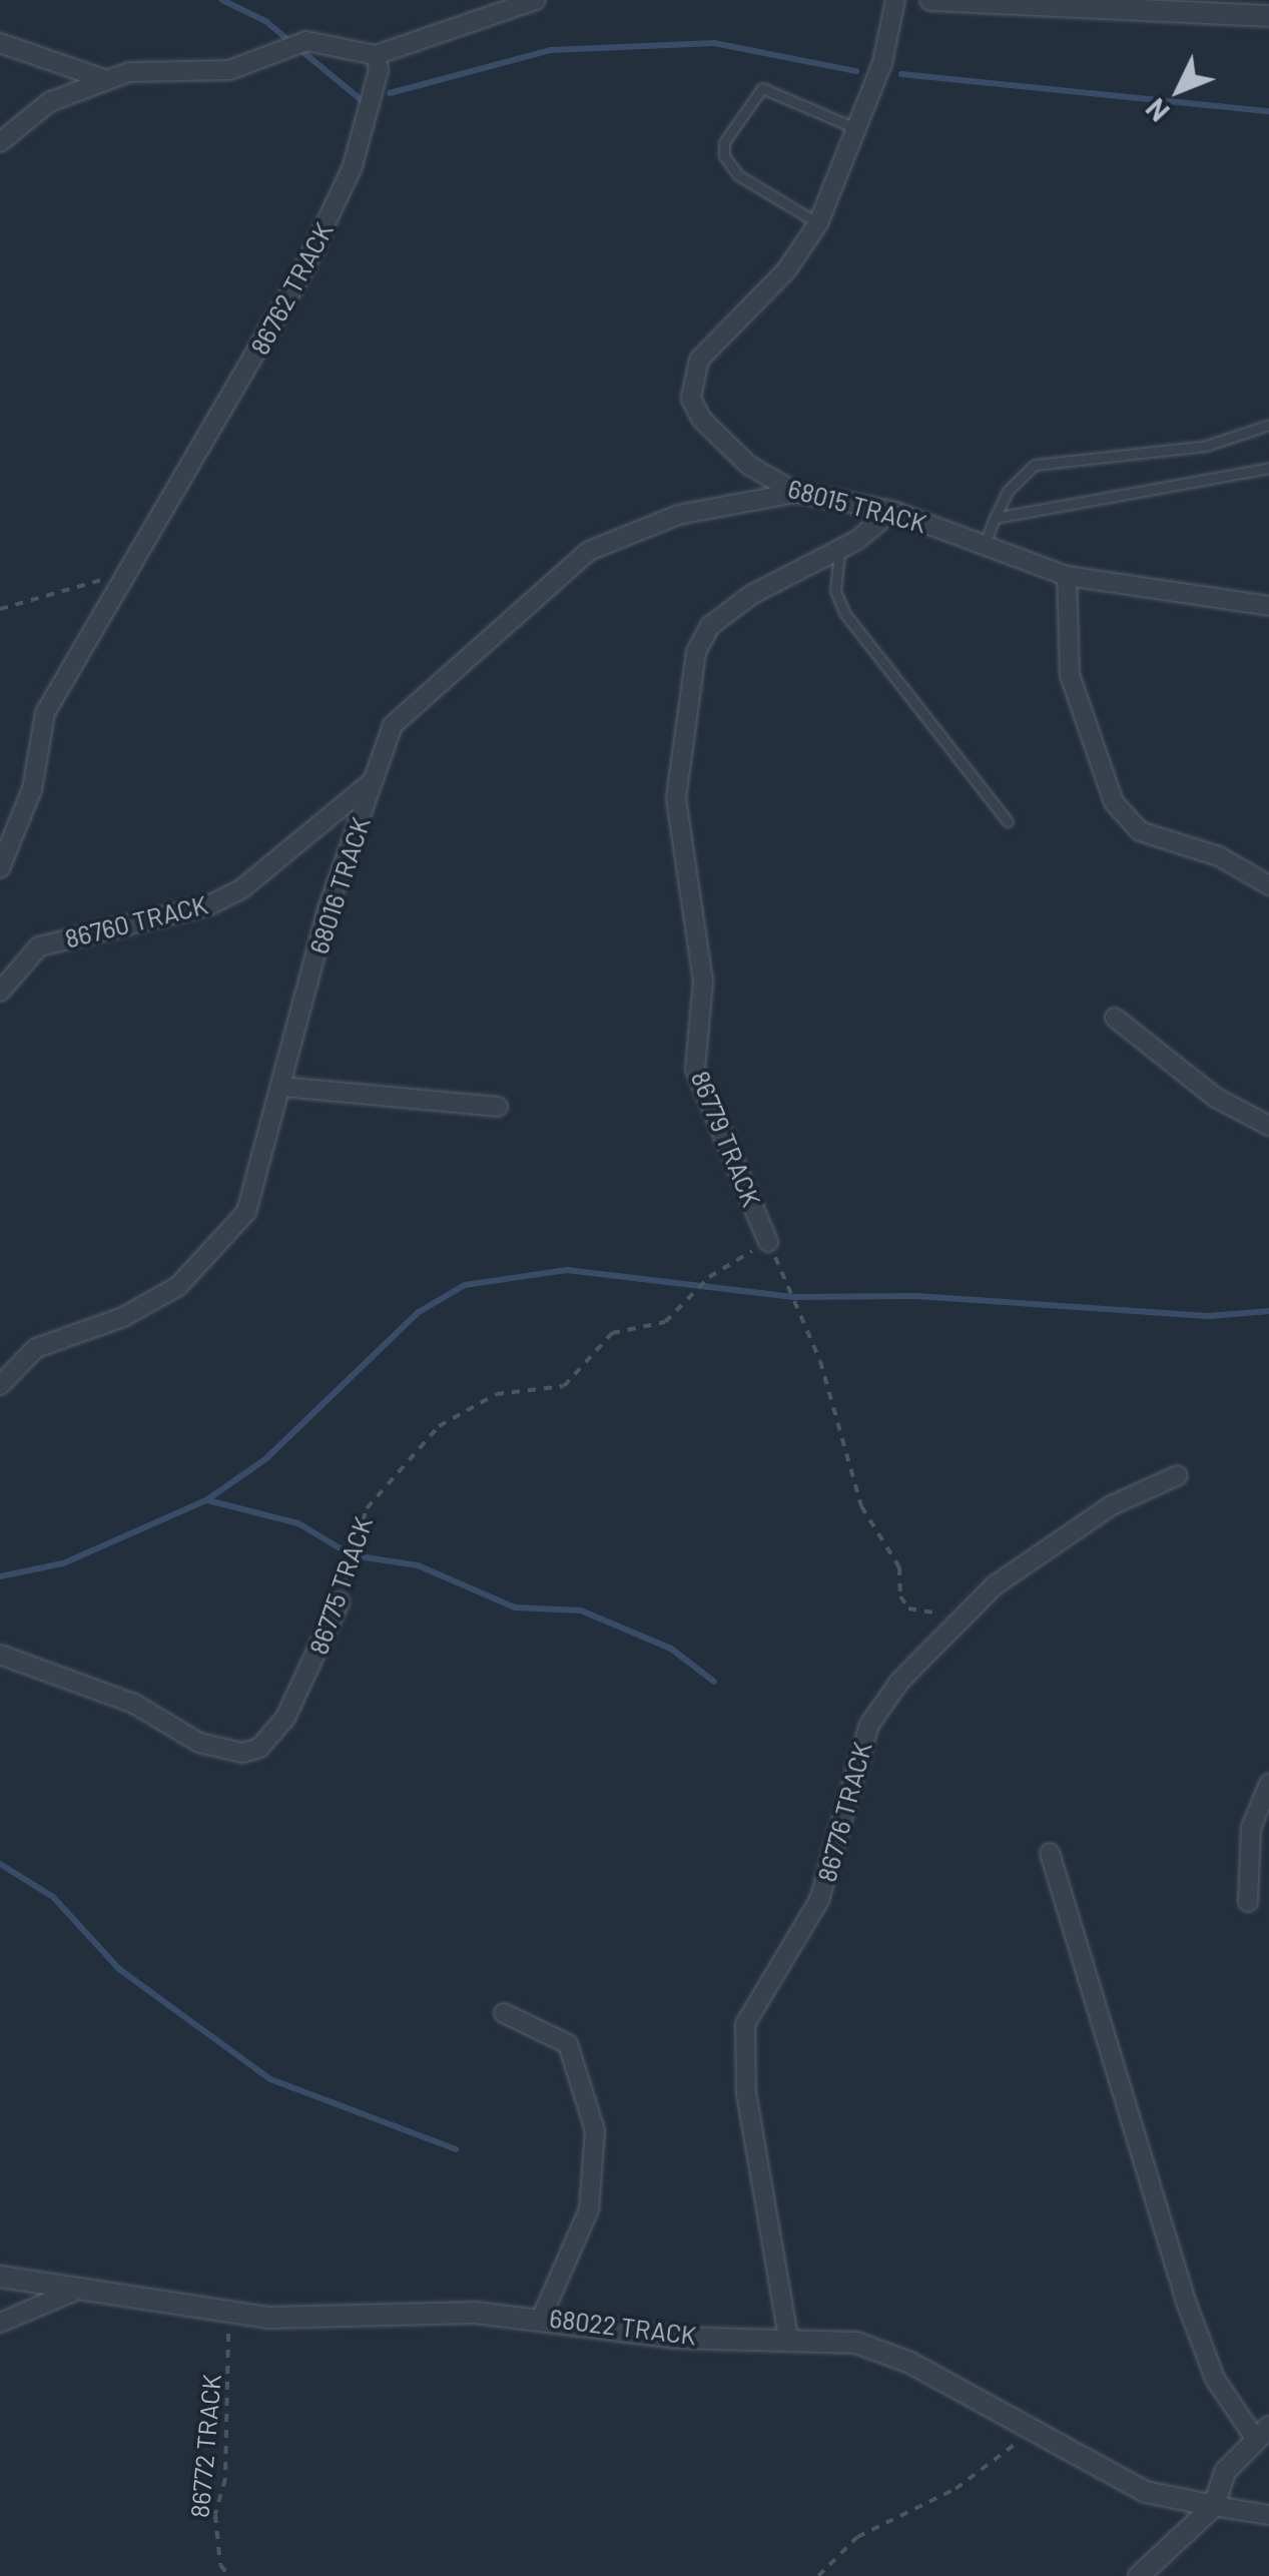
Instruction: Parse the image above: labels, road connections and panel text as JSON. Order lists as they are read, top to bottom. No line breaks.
{"streets":{"street":["86762 TRACK","68015 TRACK","68016 TRACK","86760 TRACK","86779 TRACK","86775 TRACK","86776 TRACK","68022 TRACK"],"path":["86772 TRACK"]},"crossings":[["68015 TRACK","68016 TRACK"],["68015 TRACK","86779 TRACK"],["68016 TRACK","86760 TRACK"],["86779 TRACK","86775 TRACK"],["86776 TRACK","68022 TRACK"],["68022 TRACK","86772 TRACK"]],"north":"bottom left"}
